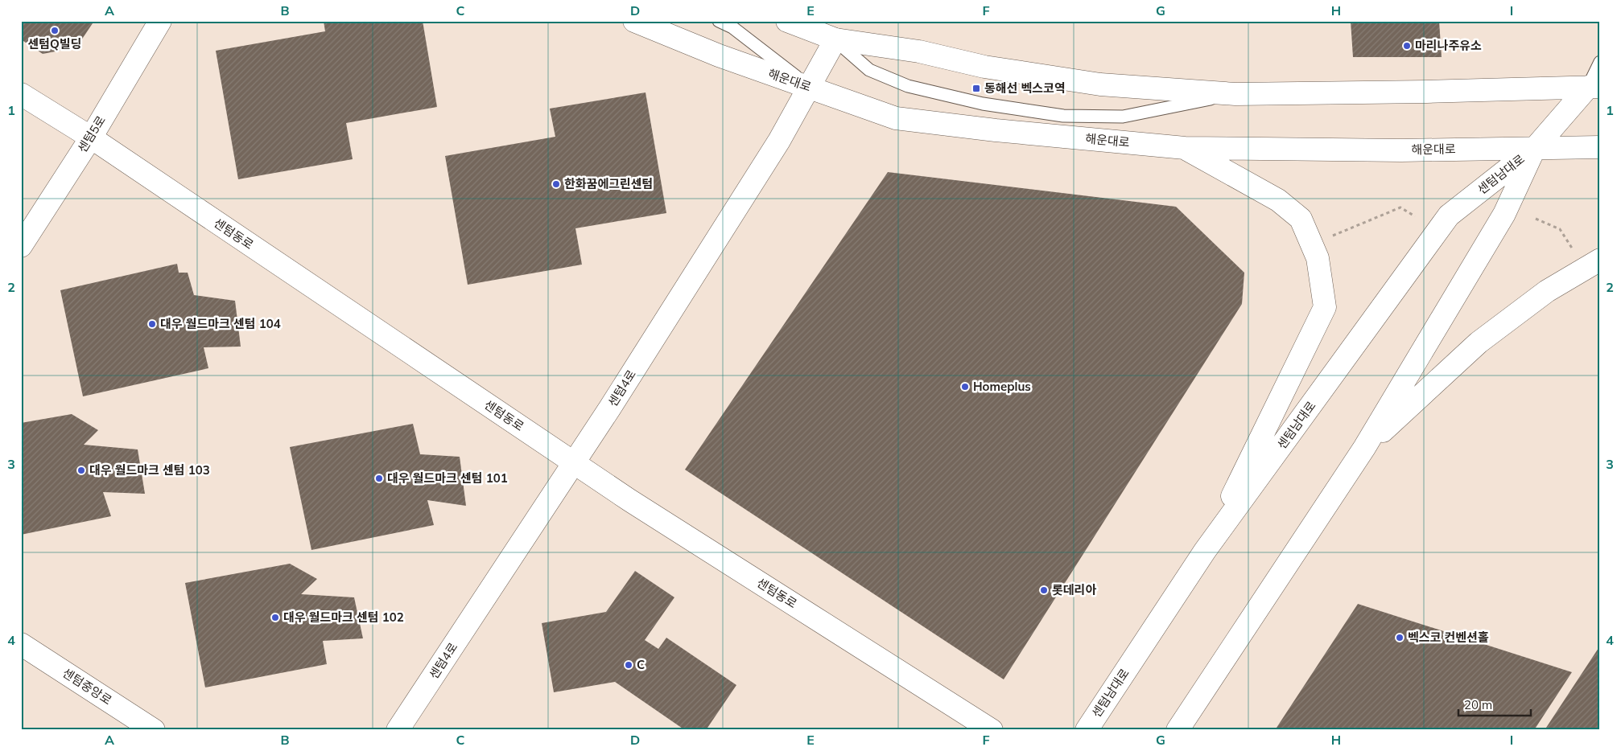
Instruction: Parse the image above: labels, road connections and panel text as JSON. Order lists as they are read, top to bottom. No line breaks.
{"streets":{"main road":["해운대로","센텀5로","센텀남대로","센텀동로","센텀4로","센텀중앙로"]},"crossings":[["해운대로","센텀남대로"],["해운대로","센텀4로"],["센텀5로","센텀동로"],["센텀동로","센텀4로"]],"places":{"other":["센텀Q빌딩","마리나주유소","한화꿈에그린센텀","대우 월드마크 센텀 104","Homeplus","대우 월드마크 센텀 103","대우 월드마크 센텀 101","롯데리아","대우 월드마크 센텀 102","벡스코 컨벤션홀","C"],"transit":["동해선 벡스코역"]},"scale_bar":"20 m","grid":{"columns":["A","B","C","D","E","F","G","H","I"],"rows":["1","2","3","4"]}}
